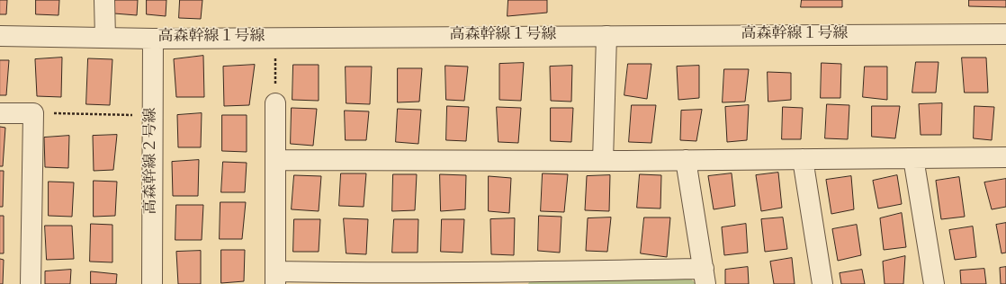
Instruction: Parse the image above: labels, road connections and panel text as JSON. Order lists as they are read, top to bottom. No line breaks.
{"streets":{"street":["高森幹線１号線","高森幹線２号線"]},"crossings":[["高森幹線１号線","高森幹線２号線"]]}
